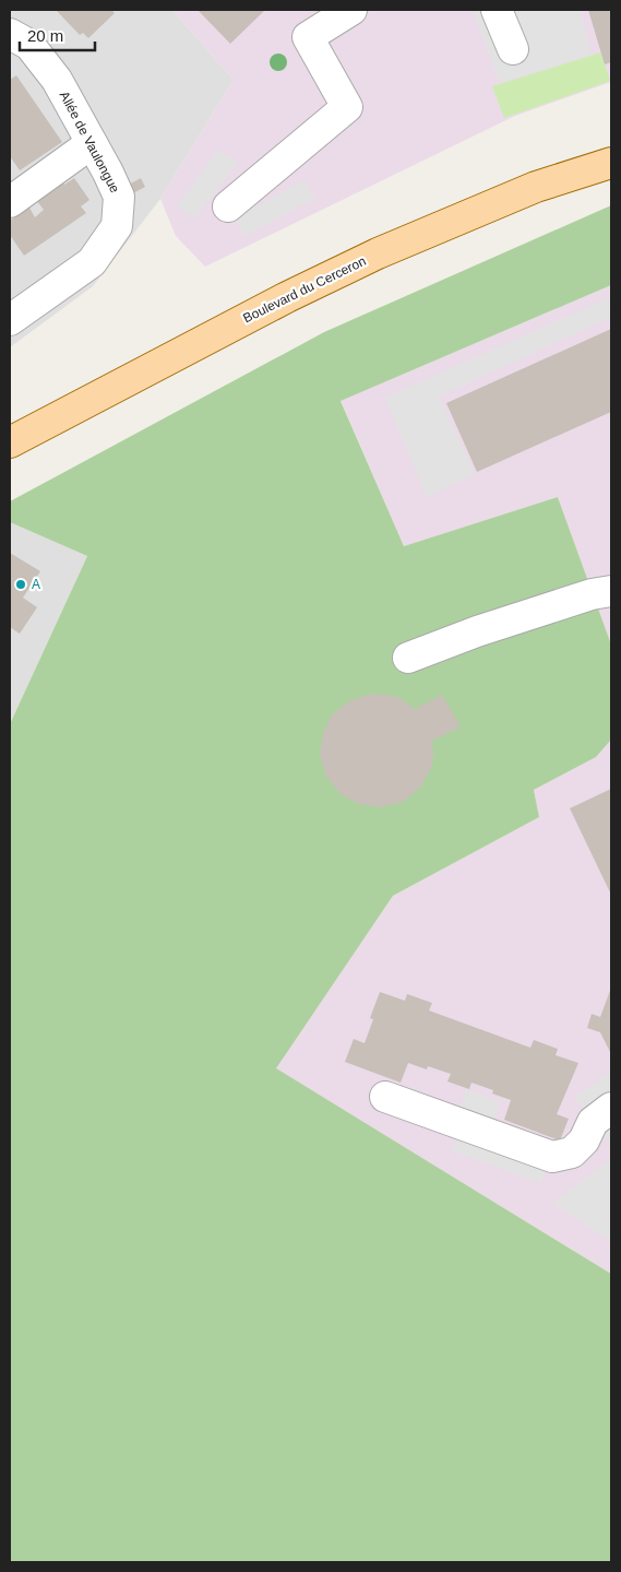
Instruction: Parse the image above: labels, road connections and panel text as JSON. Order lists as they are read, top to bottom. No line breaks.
{"streets":{"main road":["Boulevard du Cerceron"],"street":["Allée de Vaulongue"]},"places":["A"],"scale_bar":"20 m"}
